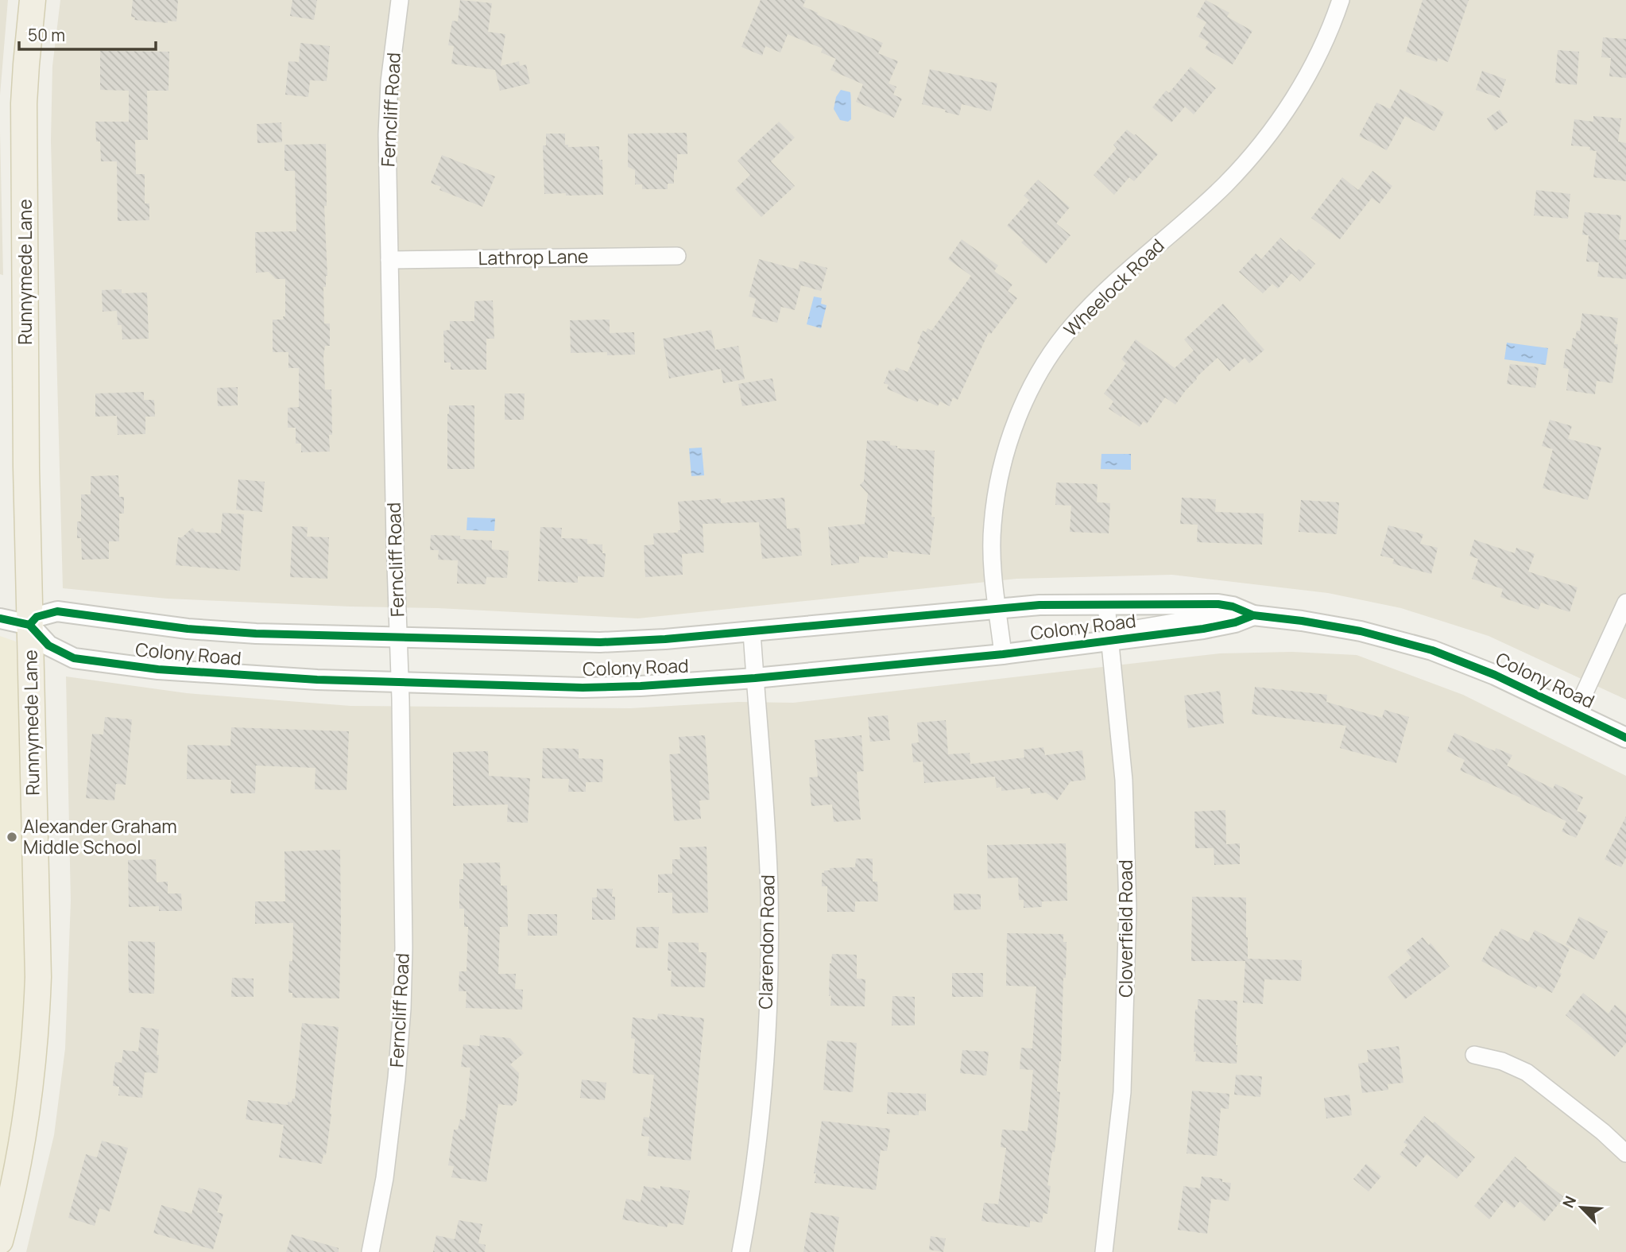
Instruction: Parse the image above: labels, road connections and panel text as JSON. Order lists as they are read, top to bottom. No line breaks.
{"streets":{"main road":["Runnymede Lane"],"street":["Ferncliff Road","Lathrop Lane","Wheelock Road","Colony Road","Cloverfield Road","Clarendon Road"]},"crossings":[["Ferncliff Road","Lathrop Lane"],["Ferncliff Road","Colony Road"],["Runnymede Lane","Colony Road"],["Wheelock Road","Colony Road"],["Colony Road","Cloverfield Road"],["Colony Road","Clarendon Road"]],"places":["Alexander Graham Middle School"],"scale_bar":"50 m","north":"top left"}
